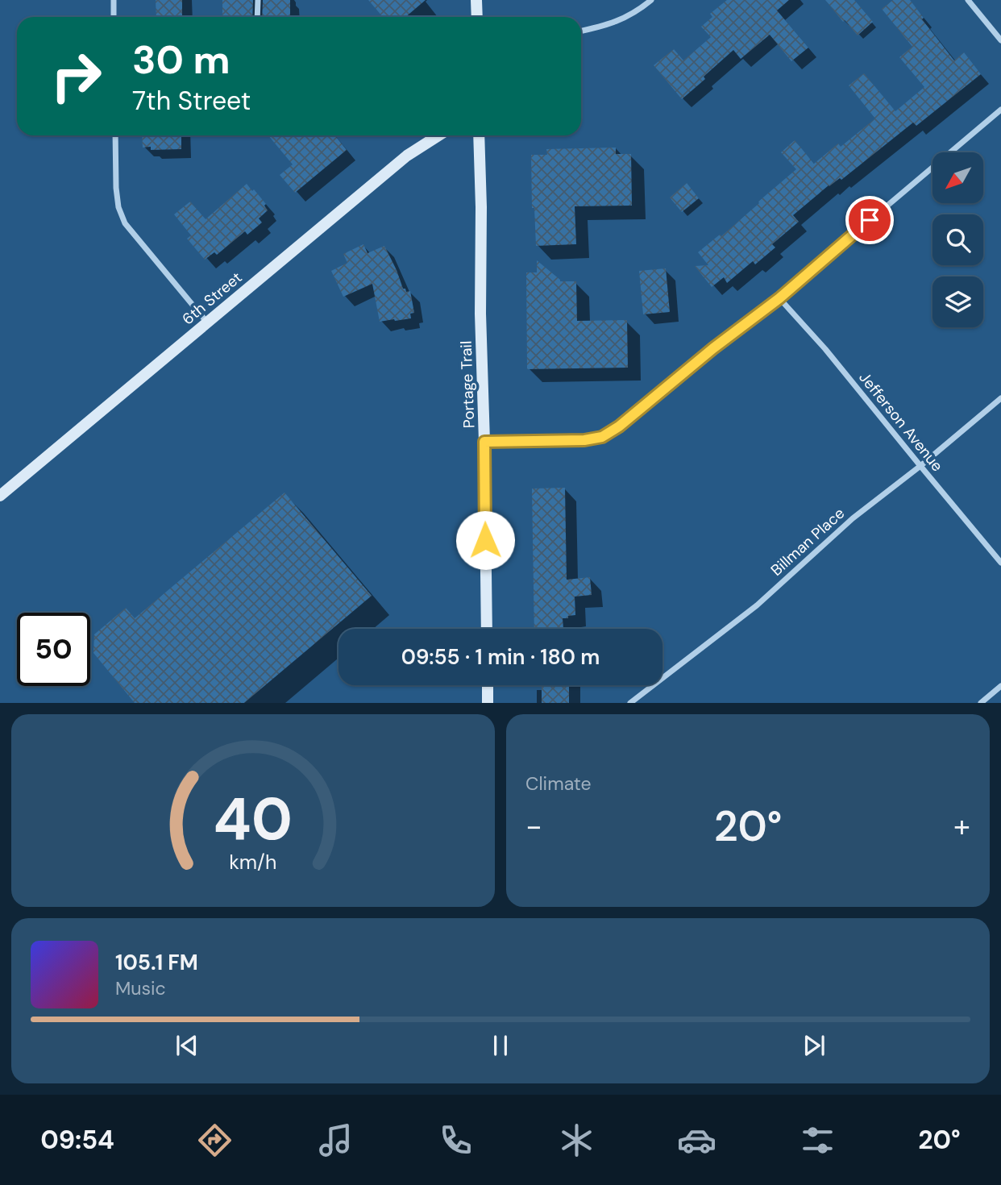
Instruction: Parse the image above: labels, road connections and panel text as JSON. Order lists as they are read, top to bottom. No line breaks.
{"streets":{"street":["6th Street","Portage Trail","Jefferson Avenue","Billman Place"]},"crossings":[["Jefferson Avenue","Billman Place"]],"north":"bottom left","page":{"turn":["30 m","7th Street"],"limit":"50","trip":"09:55 · 1 min · 180 m","tile":"Climate","heat":["−","20°","+"],"song":["105.1 FM","Music"],"tabs":["09:54","20°"],"gauge":["40","km/h"]}}
